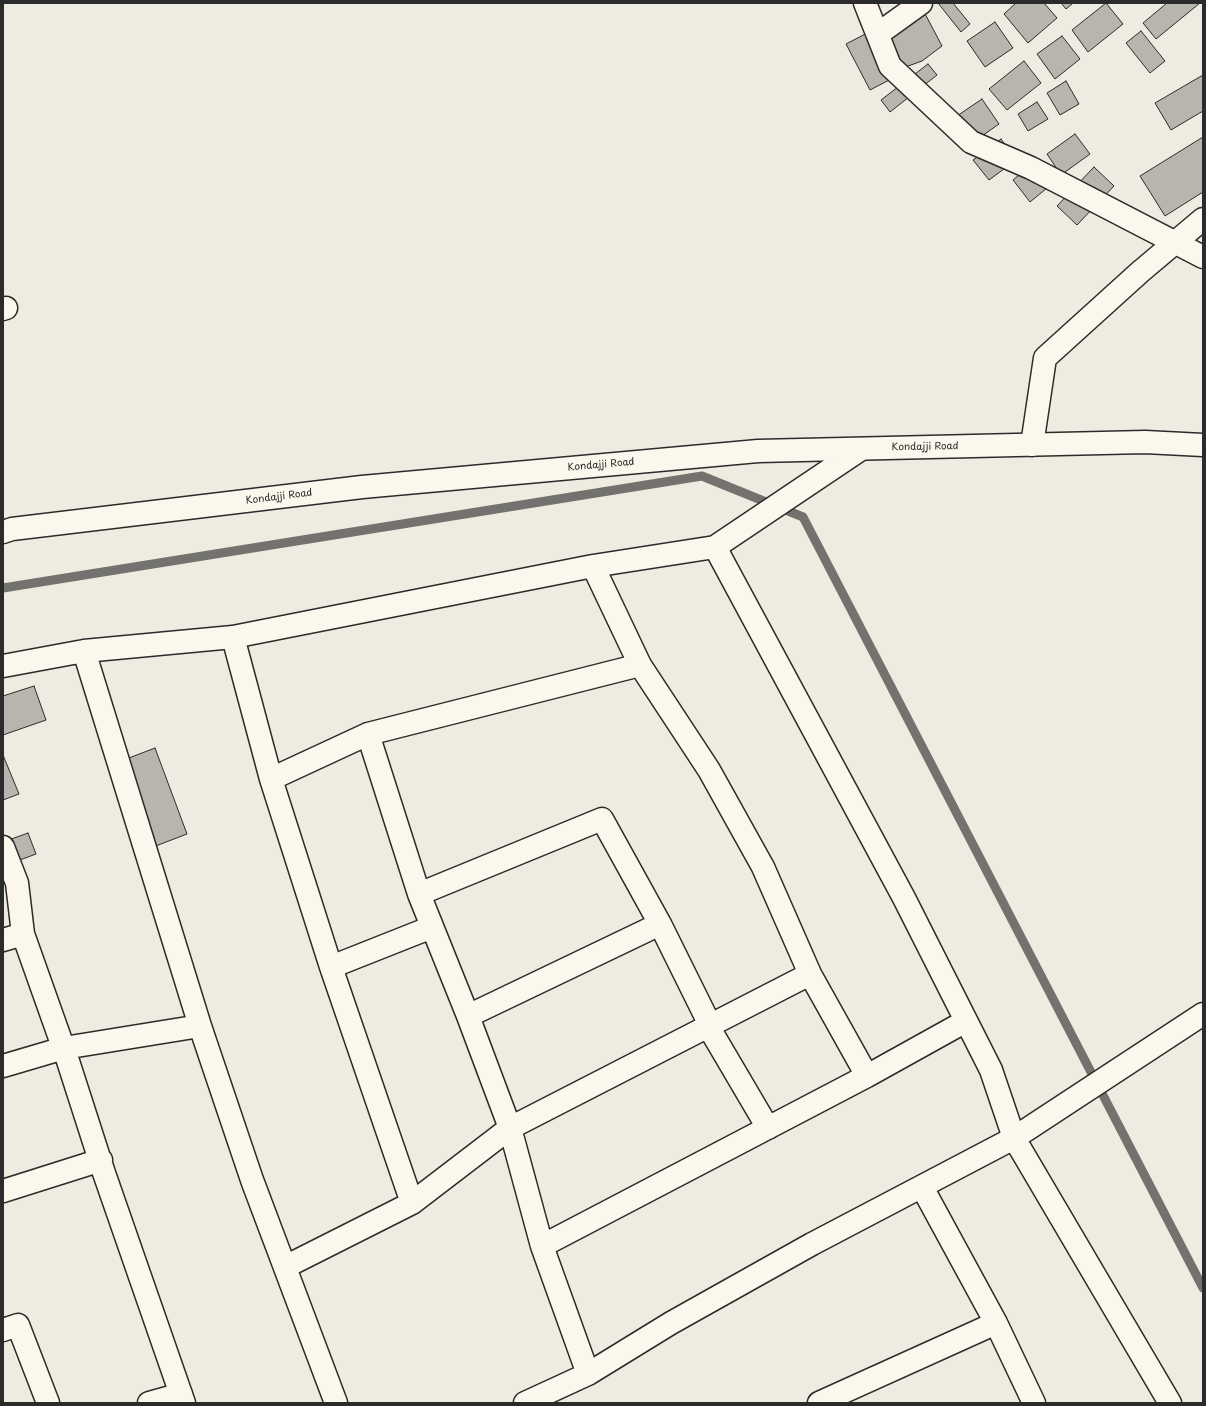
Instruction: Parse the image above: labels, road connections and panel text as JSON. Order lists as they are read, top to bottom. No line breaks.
{"streets":{"street":["Kondajji Road"]}}
